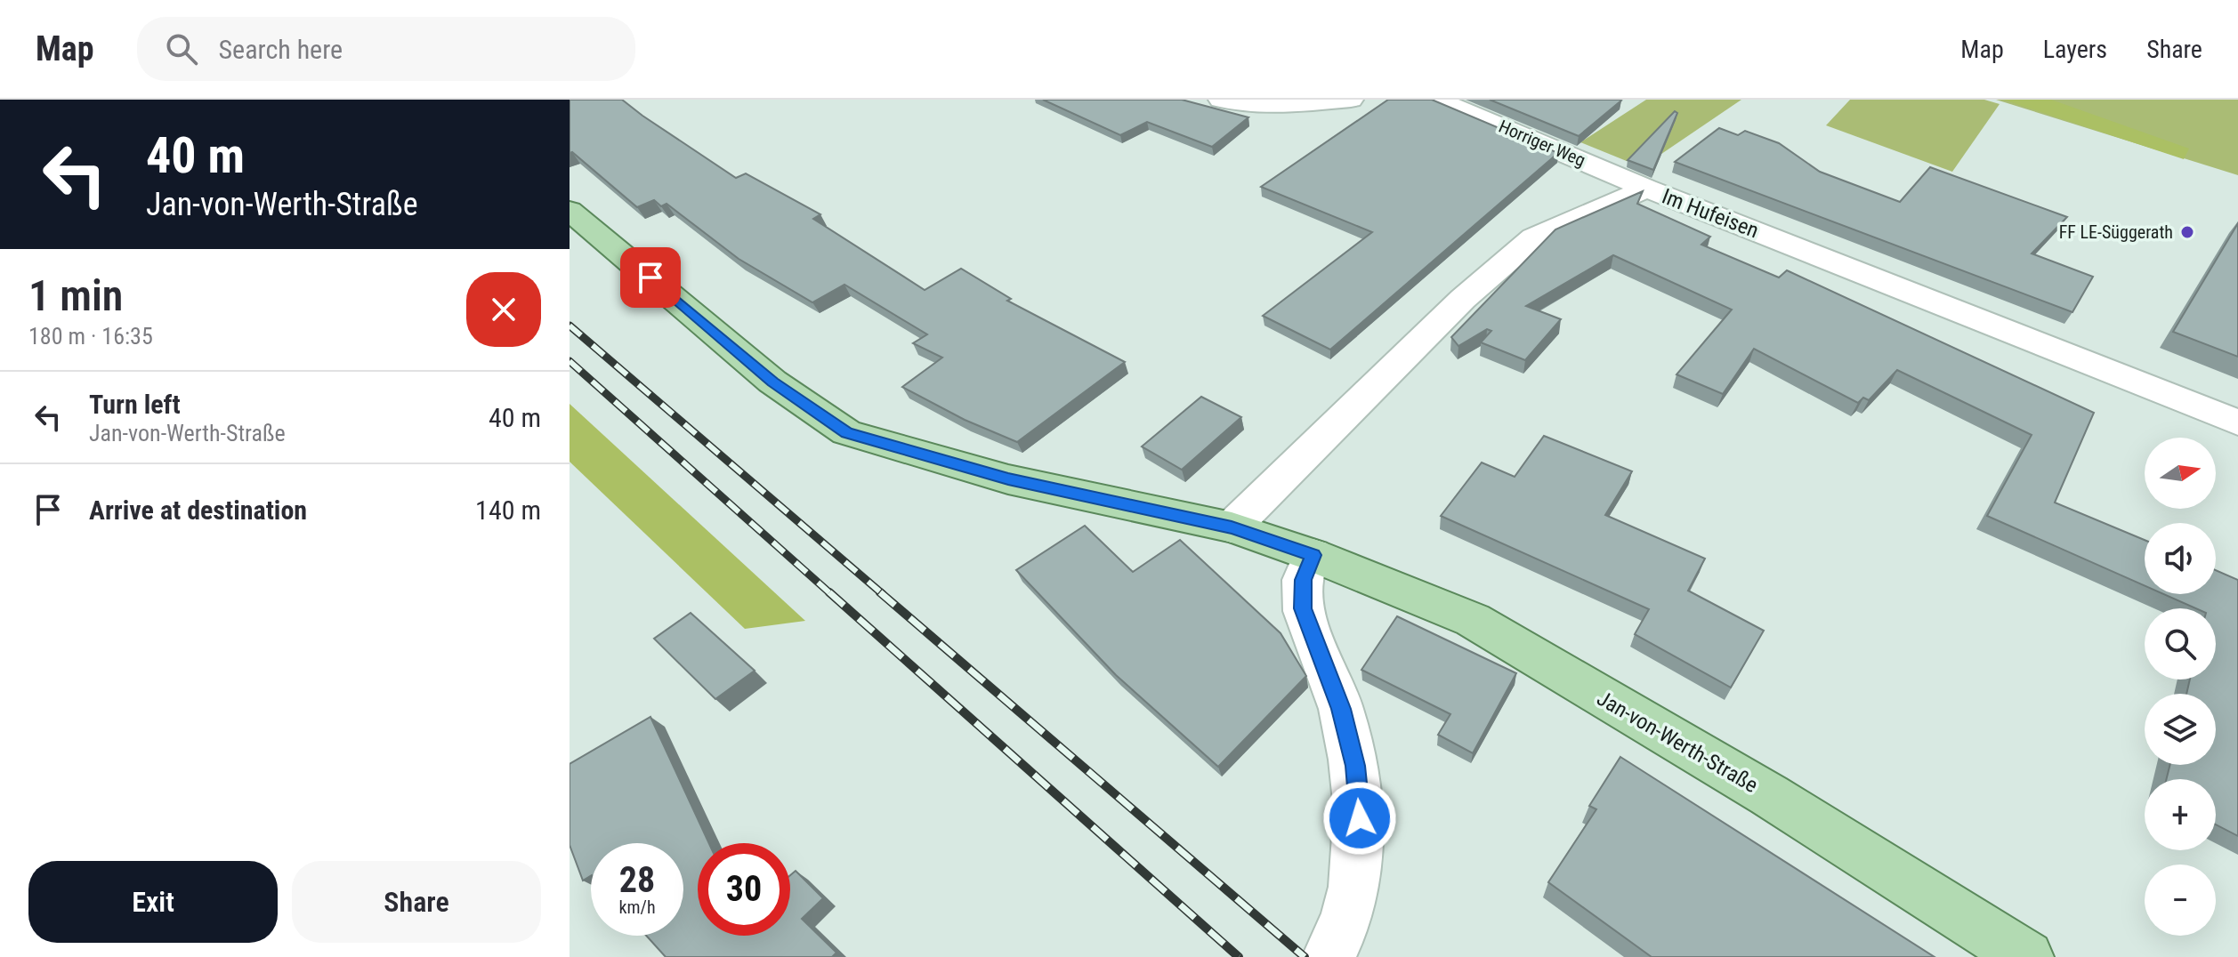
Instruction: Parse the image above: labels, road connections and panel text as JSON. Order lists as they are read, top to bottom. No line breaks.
{"streets":{"main road":["Jan-von-Werth-Straße"],"street":["Horriger Weg","Im Hufeisen"]},"crossings":[["Horriger Weg","Im Hufeisen"],["Im Hufeisen","Jan-von-Werth-Straße"]],"places":["FF LE-Süggerath"],"north":"right","page":{"header":"Map","search":"Search here","nav":["Map","Layers","Share"],"turn":["40 m","Jan-von-Werth-Straße"],"heading":["1 min","180 m · 16:35"],"list":[{"name":"Turn left","note":"Jan-von-Werth-Straße","value":"40 m"},{"name":"Arrive at destination","value":"140 m"}],"map_buttons":["+","−"],"speed":"28 km/h","limit":"30","buttons":["Exit","Share"]}}
